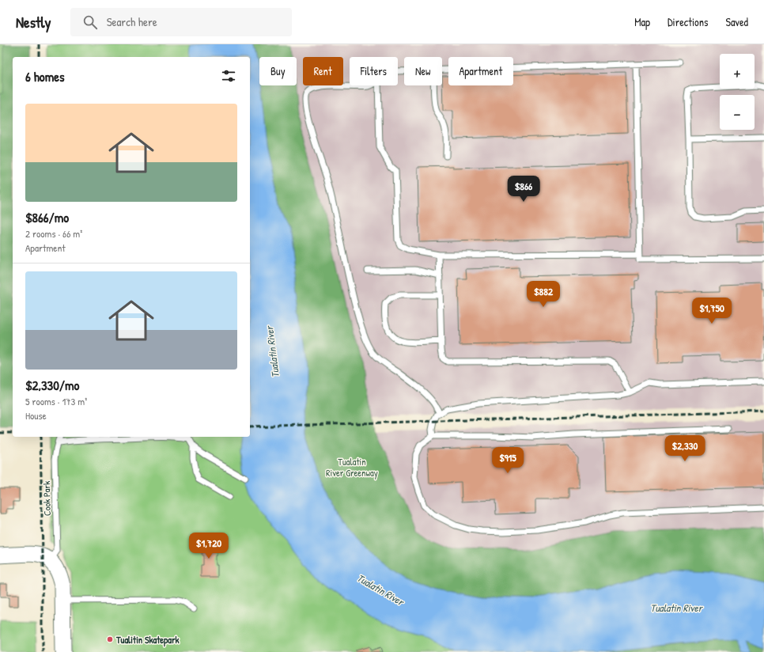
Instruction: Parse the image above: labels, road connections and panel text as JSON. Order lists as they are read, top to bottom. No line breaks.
{"streets":{"lane":["Cook Park"]},"water":["Tualatin River"],"parks":["Tualatin River Greenway"],"places":["Tualitin Skatepark"],"page":{"header":"Nestly","search":"Search here","nav":["Map","Directions","Saved"],"map_buttons":["+","−"],"chip":["Buy","Rent","Filters","New","Apartment"],"heading":"6 homes","list":[{"name":"$866/mo","note":"2 rooms · 66 m² · Apartment"},{"name":"$2,330/mo","note":"5 rooms · 173 m² · House"}],"price":["$866","$882","$1,750","$2,330","$915","$1,720"]}}
